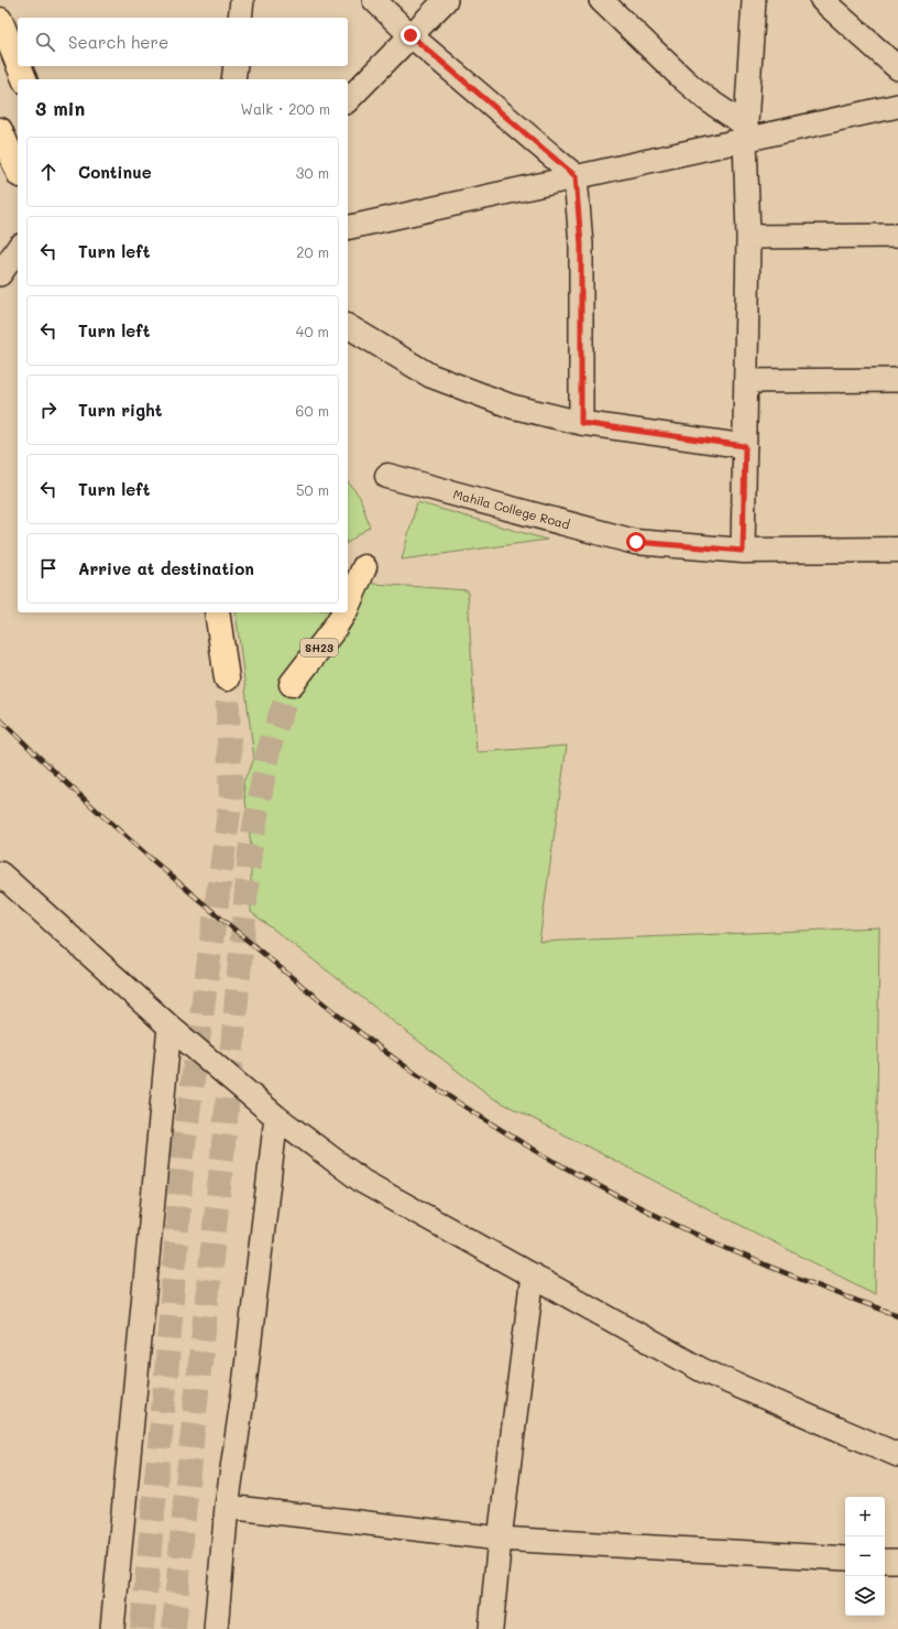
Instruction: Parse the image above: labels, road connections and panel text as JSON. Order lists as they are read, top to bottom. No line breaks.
{"streets":{"main road":["Mahila College Road","SH23"]},"page":{"search":"Search here","heading":["3 min","Walk · 200 m"],"list":[["Continue","30 m"],["Turn left","20 m"],["Turn left","40 m"],["Turn right","60 m"],["Turn left","50 m"],"Arrive at destination"],"map_buttons":["+","−"]}}
